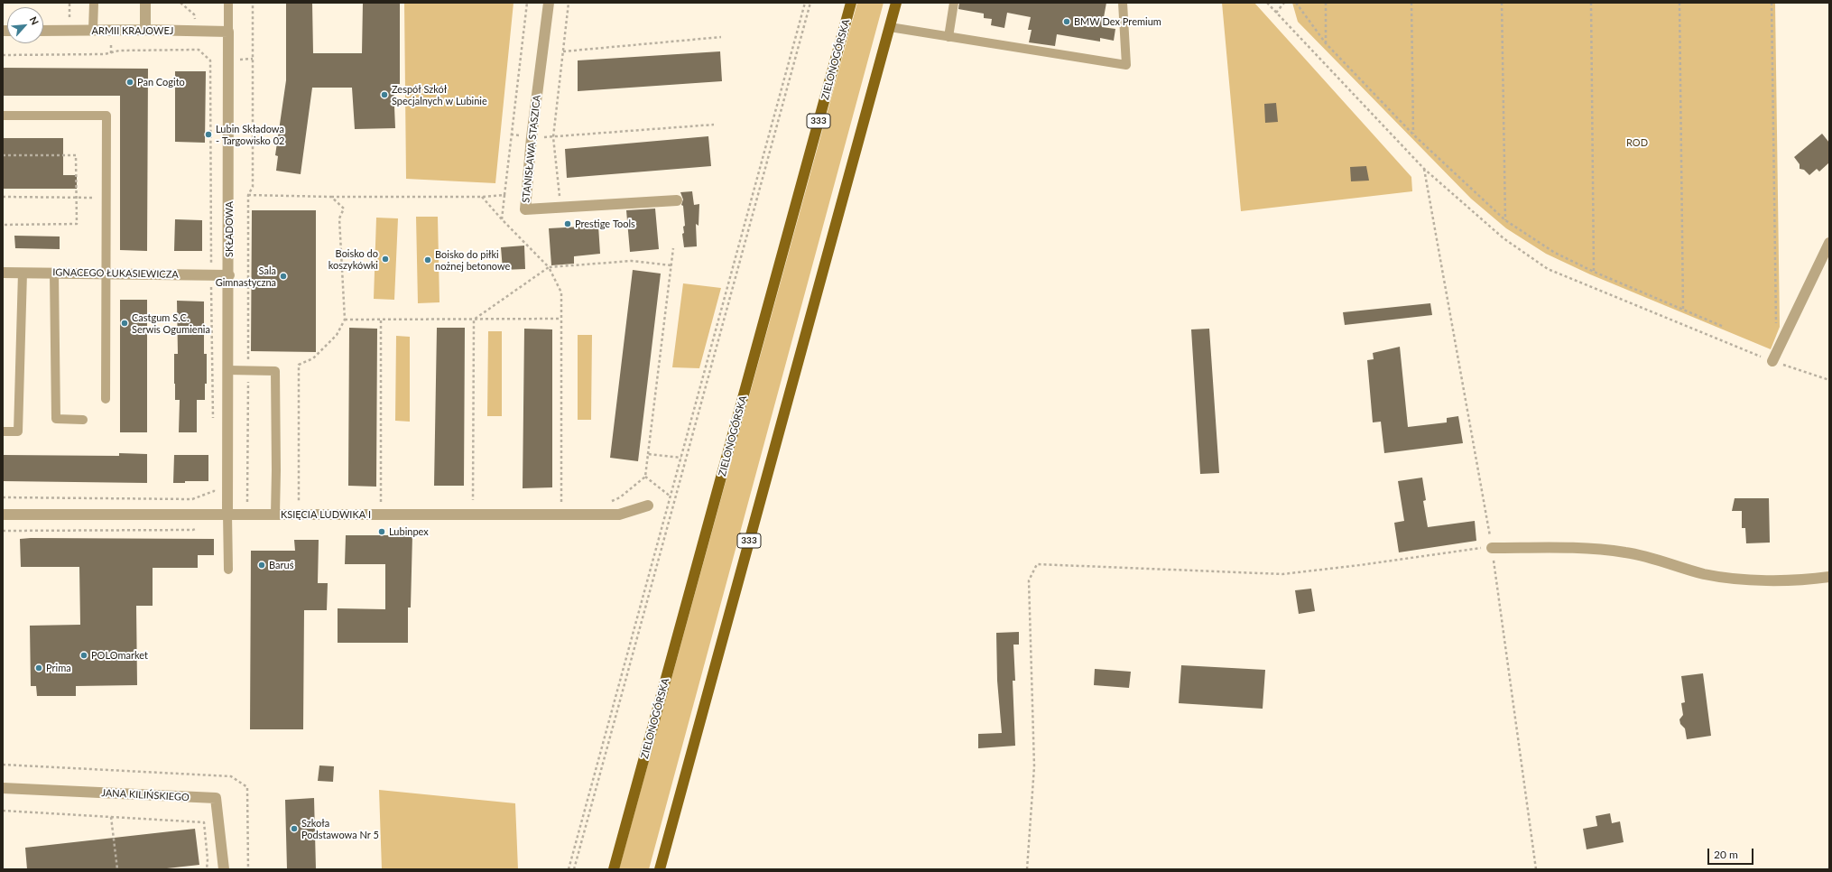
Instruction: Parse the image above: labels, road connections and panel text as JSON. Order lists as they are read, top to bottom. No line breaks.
{"streets":{"main road":["ZIELONOGÓRSKA","333"],"street":["ARMII KRAJOWEJ","STANISŁAWA STASZICA","SKŁADOWA","IGNACEGO ŁUKASIEWICZA","KSIĘCIA LUDWIKA I","JANA KILIŃSKIEGO"]},"crossings":[["ARMII KRAJOWEJ","SKŁADOWA"],["SKŁADOWA","IGNACEGO ŁUKASIEWICZA"],["SKŁADOWA","KSIĘCIA LUDWIKA I"]],"parks":["ROD"],"places":["BMW Dex Premium","Pan Cogito","Zespół Szkół Specjalnych w Lubinie","Lubin Składowa - Targowisko 02","Prestige Tools","Boisko do koszykówki","Boisko do piłki nożnej betonowe","Sala Gimnastyczna","Castgum S.C. Serwis Ogumienia","Lubinpex","Baruś","POLOmarket","Prima","Szkoła Podstawowa Nr 5"],"scale_bar":"20 m","north":"top right"}
